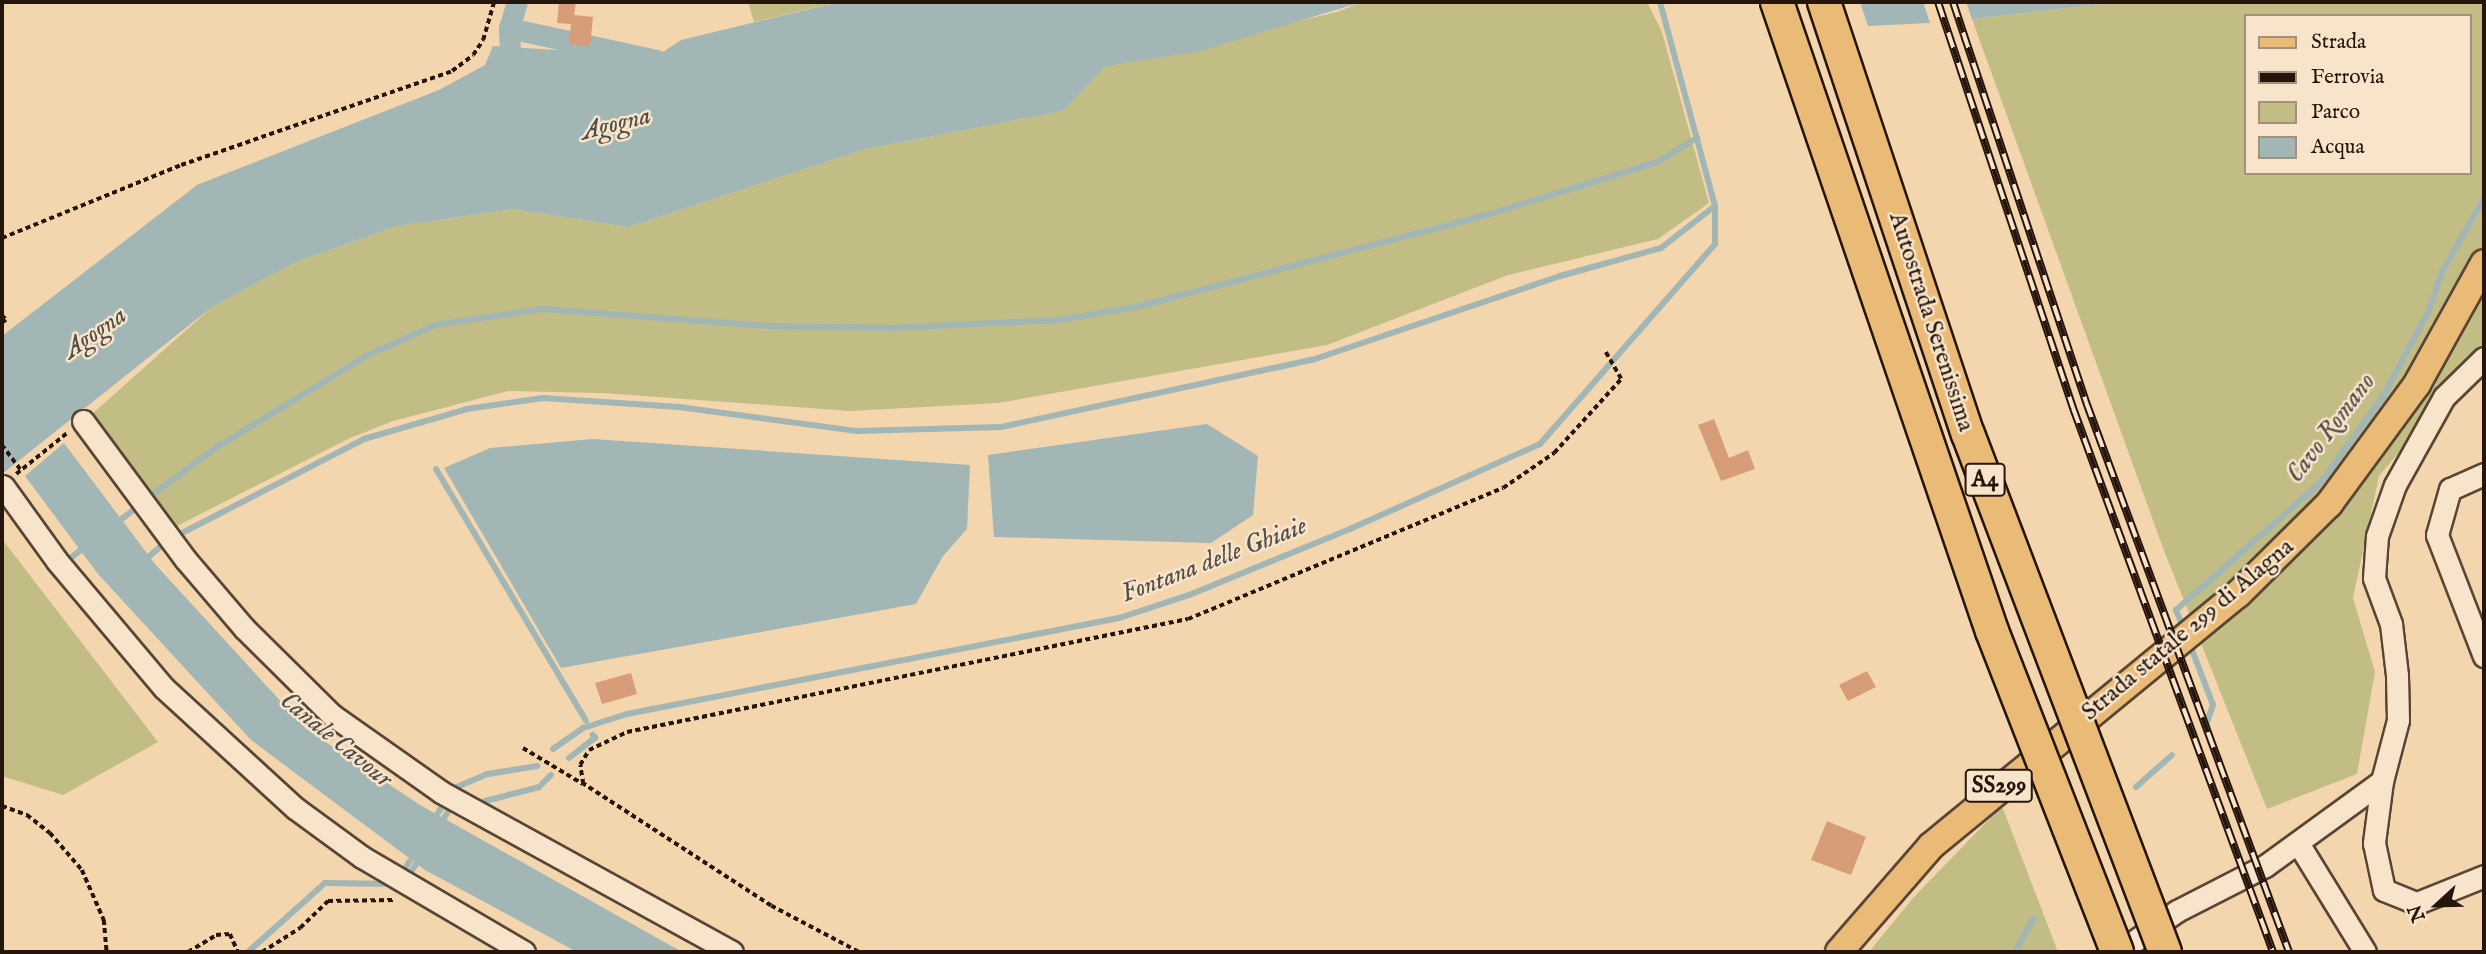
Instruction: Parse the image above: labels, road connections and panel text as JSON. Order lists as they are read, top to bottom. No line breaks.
{"streets":{"highway":["Autostrada Serenissima","A4"],"main road":["Strada statale 299 di Alagna","SS299"]},"water":["Agogna","Cavo Romano","Fontana delle Ghiaie","Canale Cavour"],"legend":["Strada","Ferrovia","Parco","Acqua"],"north":"left"}
